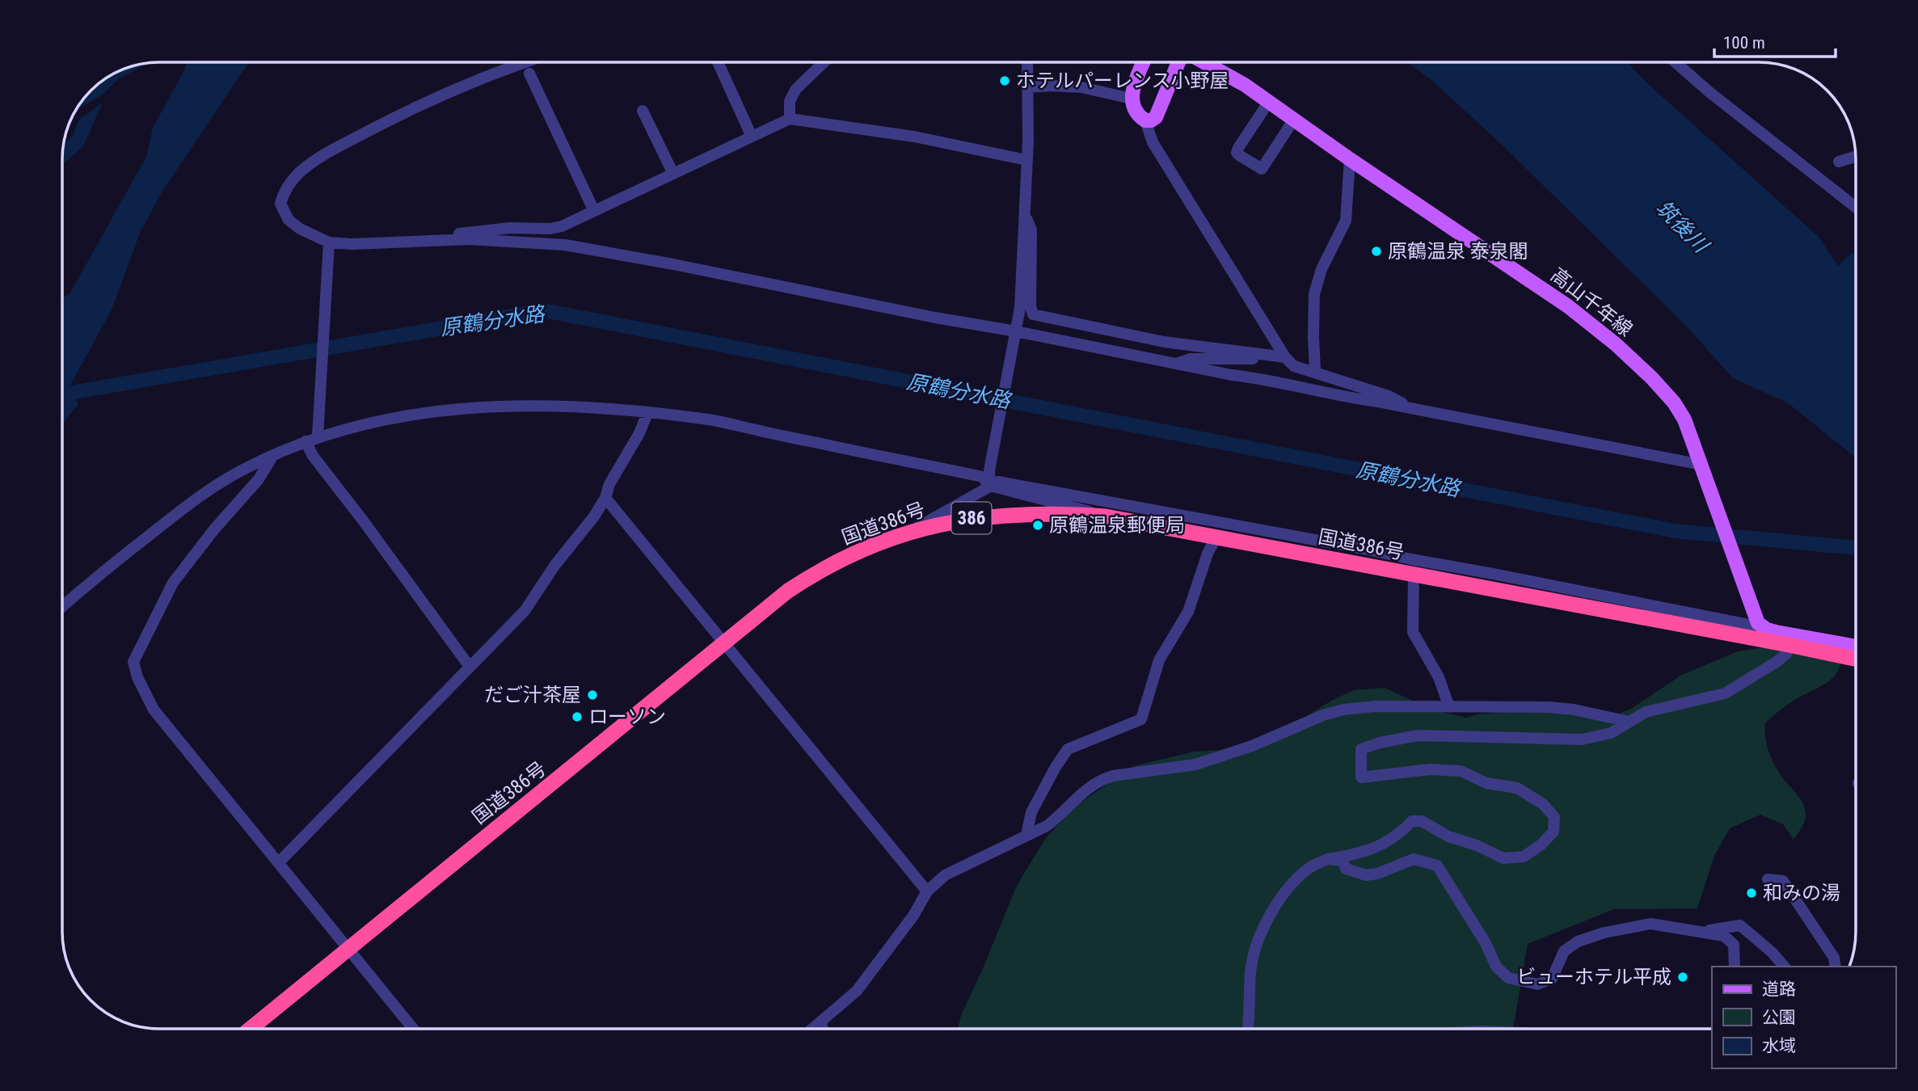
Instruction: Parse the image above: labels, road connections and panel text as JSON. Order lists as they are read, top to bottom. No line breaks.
{"streets":{"highway":["386","国道386号"],"main road":["高山千年線"]},"water":["筑後川","原鶴分水路"],"places":["ホテルパーレンス小野屋","原鶴温泉 泰泉閣","原鶴温泉郵便局","だご汁茶屋","ローソン","和みの湯","ビューホテル平成"],"legend":["道路","公園","水域"],"scale_bar":"100 m"}
